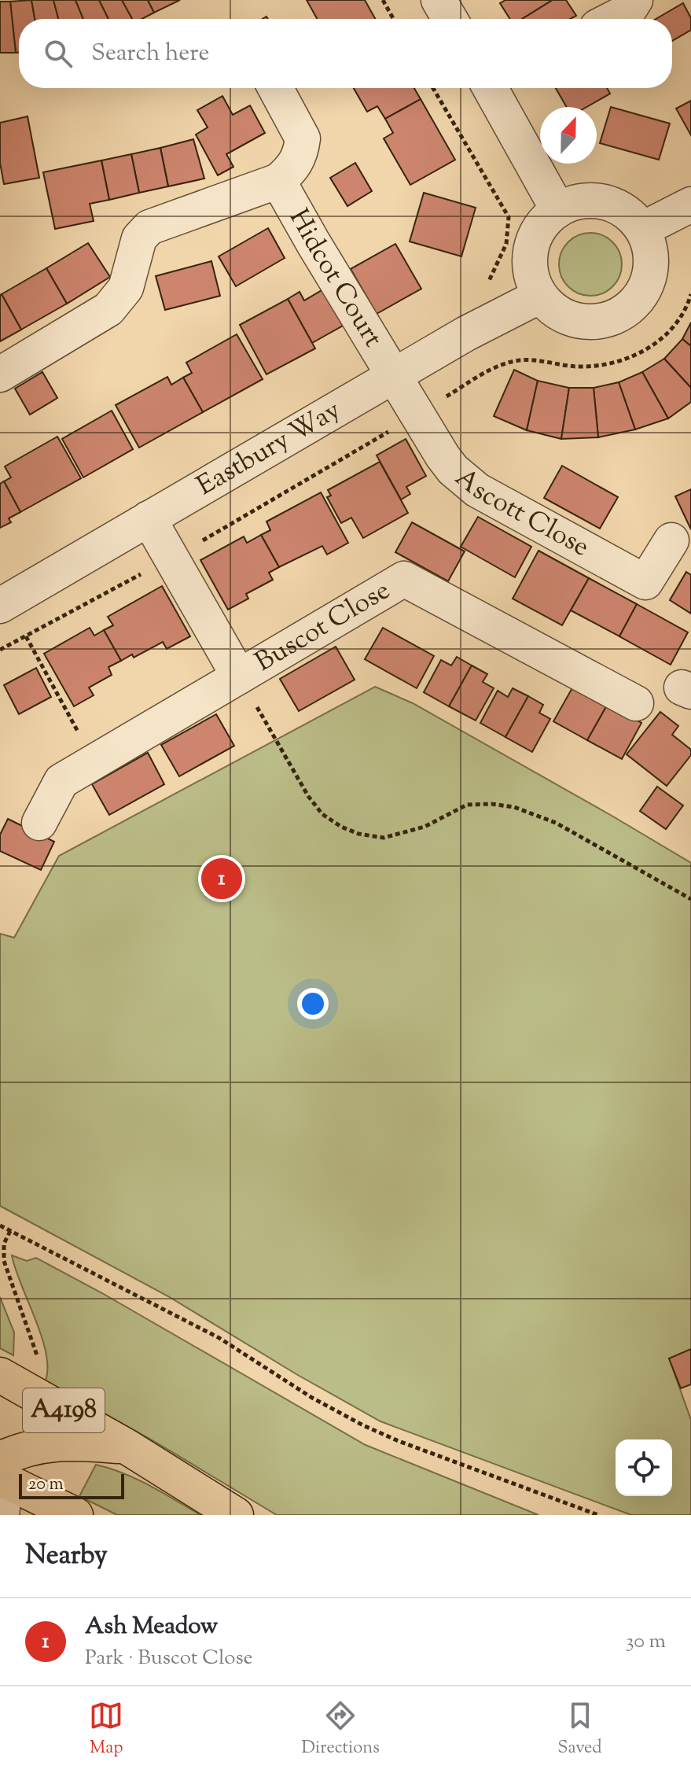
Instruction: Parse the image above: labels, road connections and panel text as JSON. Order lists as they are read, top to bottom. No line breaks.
{"streets":{"main road":["A4198"],"street":["Hidcot Court","Eastbury Way","Ascott Close","Buscot Close"]},"crossings":[["Hidcot Court","Eastbury Way"],["Hidcot Court","Ascott Close"],["Eastbury Way","Ascott Close"],["Eastbury Way","Buscot Close"]],"scale_bar":"20 m","north":"top","page":{"search":"Search here","pins":"1","scale":"20 m","heading":"Nearby","list":[{"mark":"1","name":"Ash Meadow","note":"Park · Buscot Close","value":"30 m"}],"nav":["Map","Directions","Saved"]}}
